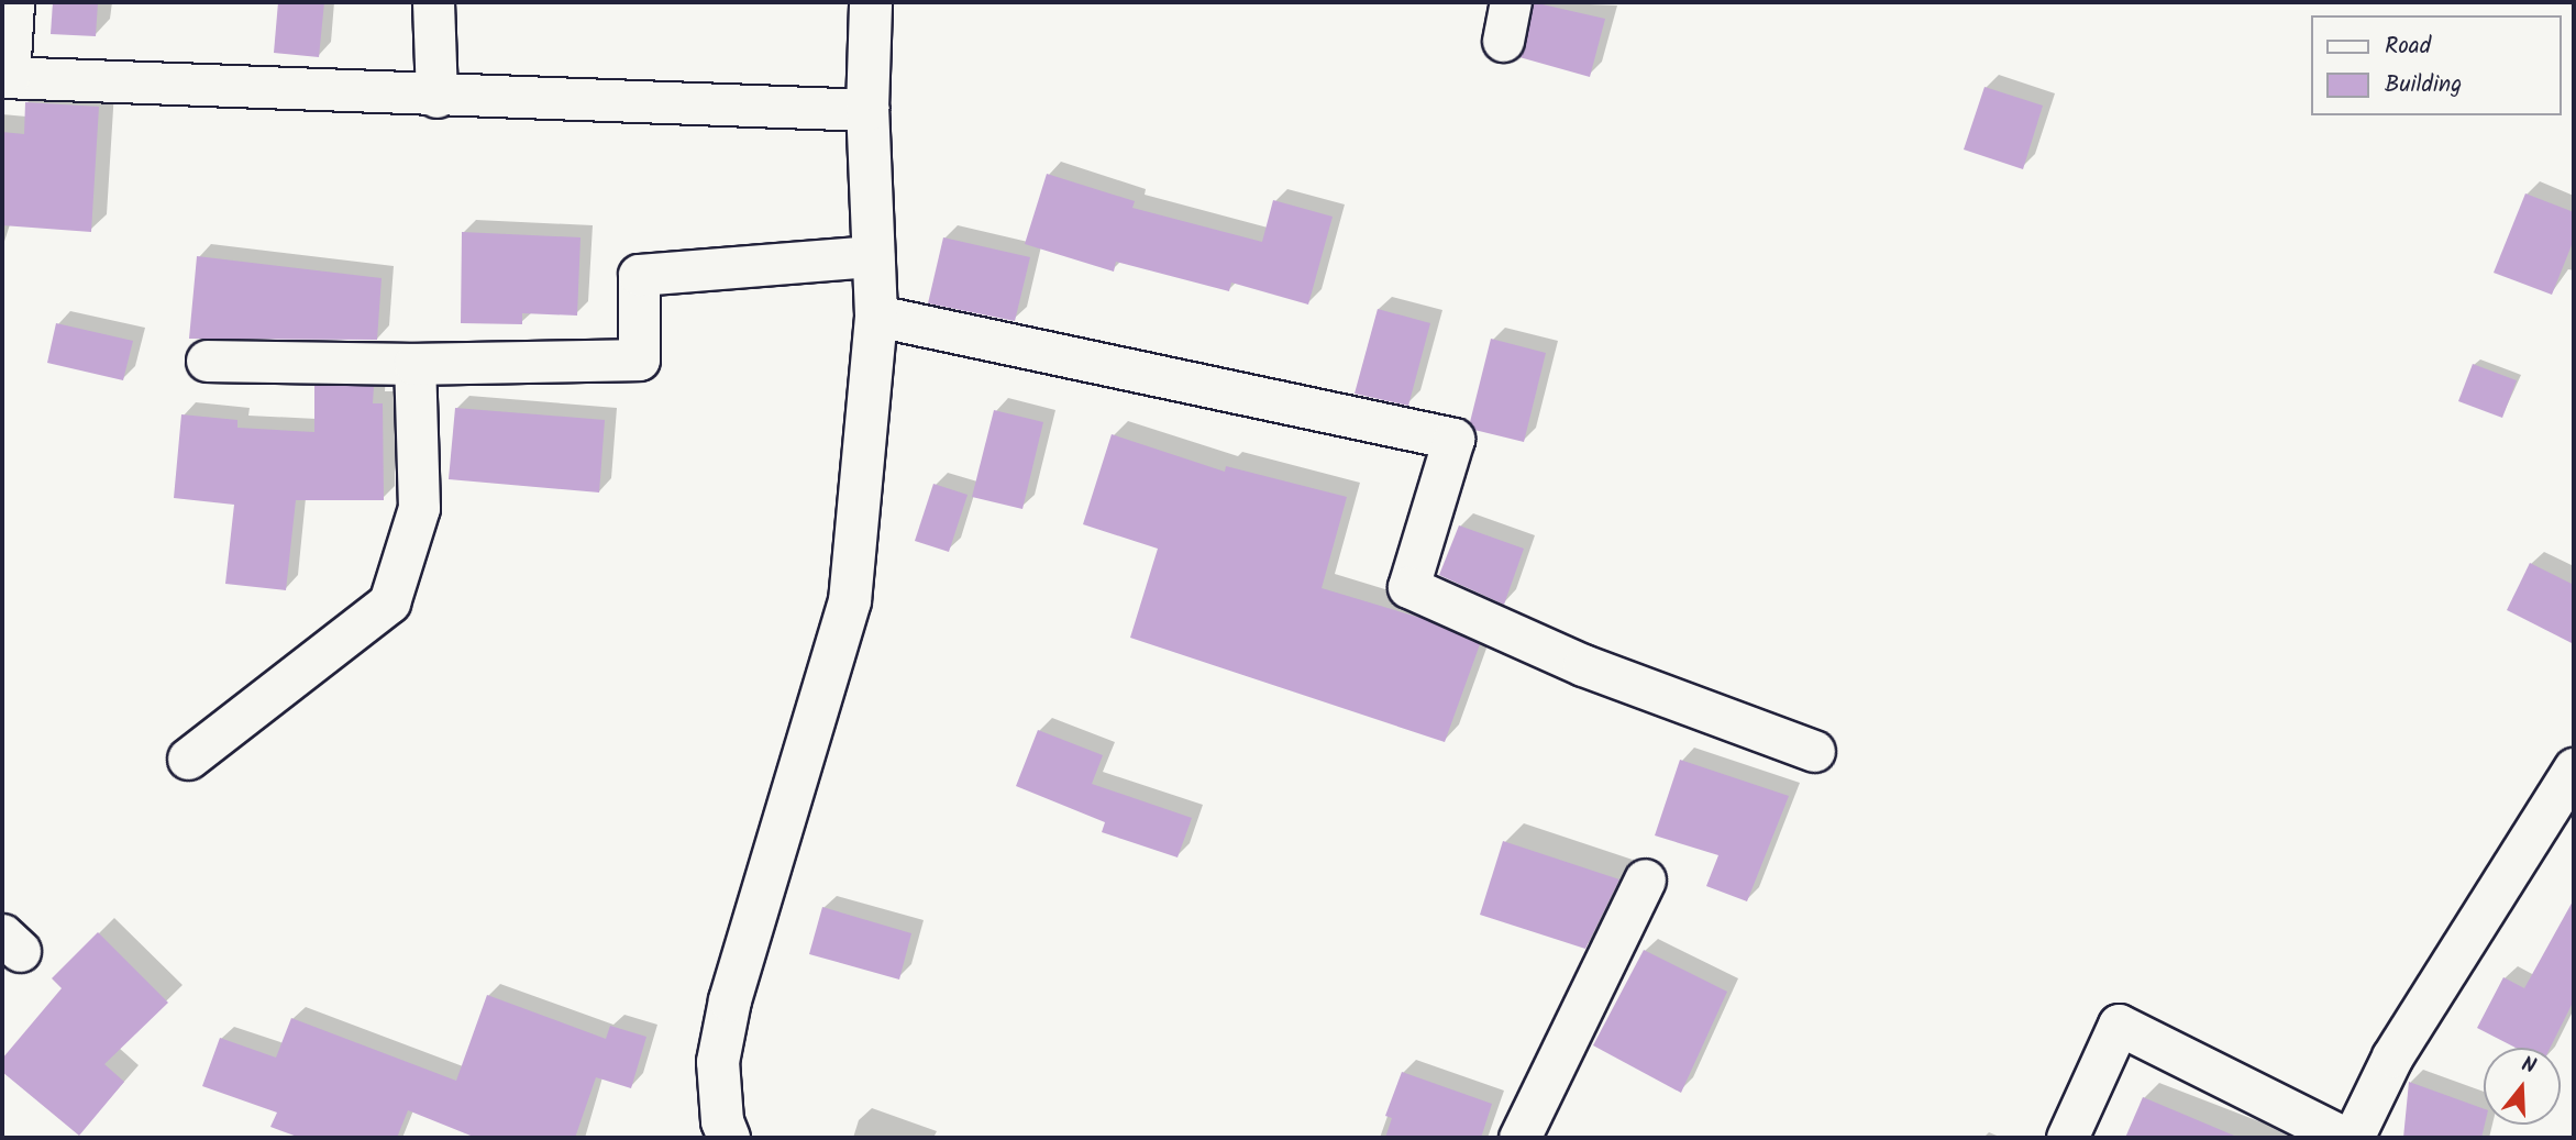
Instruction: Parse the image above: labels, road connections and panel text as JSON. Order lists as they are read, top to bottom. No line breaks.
{"legend":["Road","Building"],"north":"top"}
